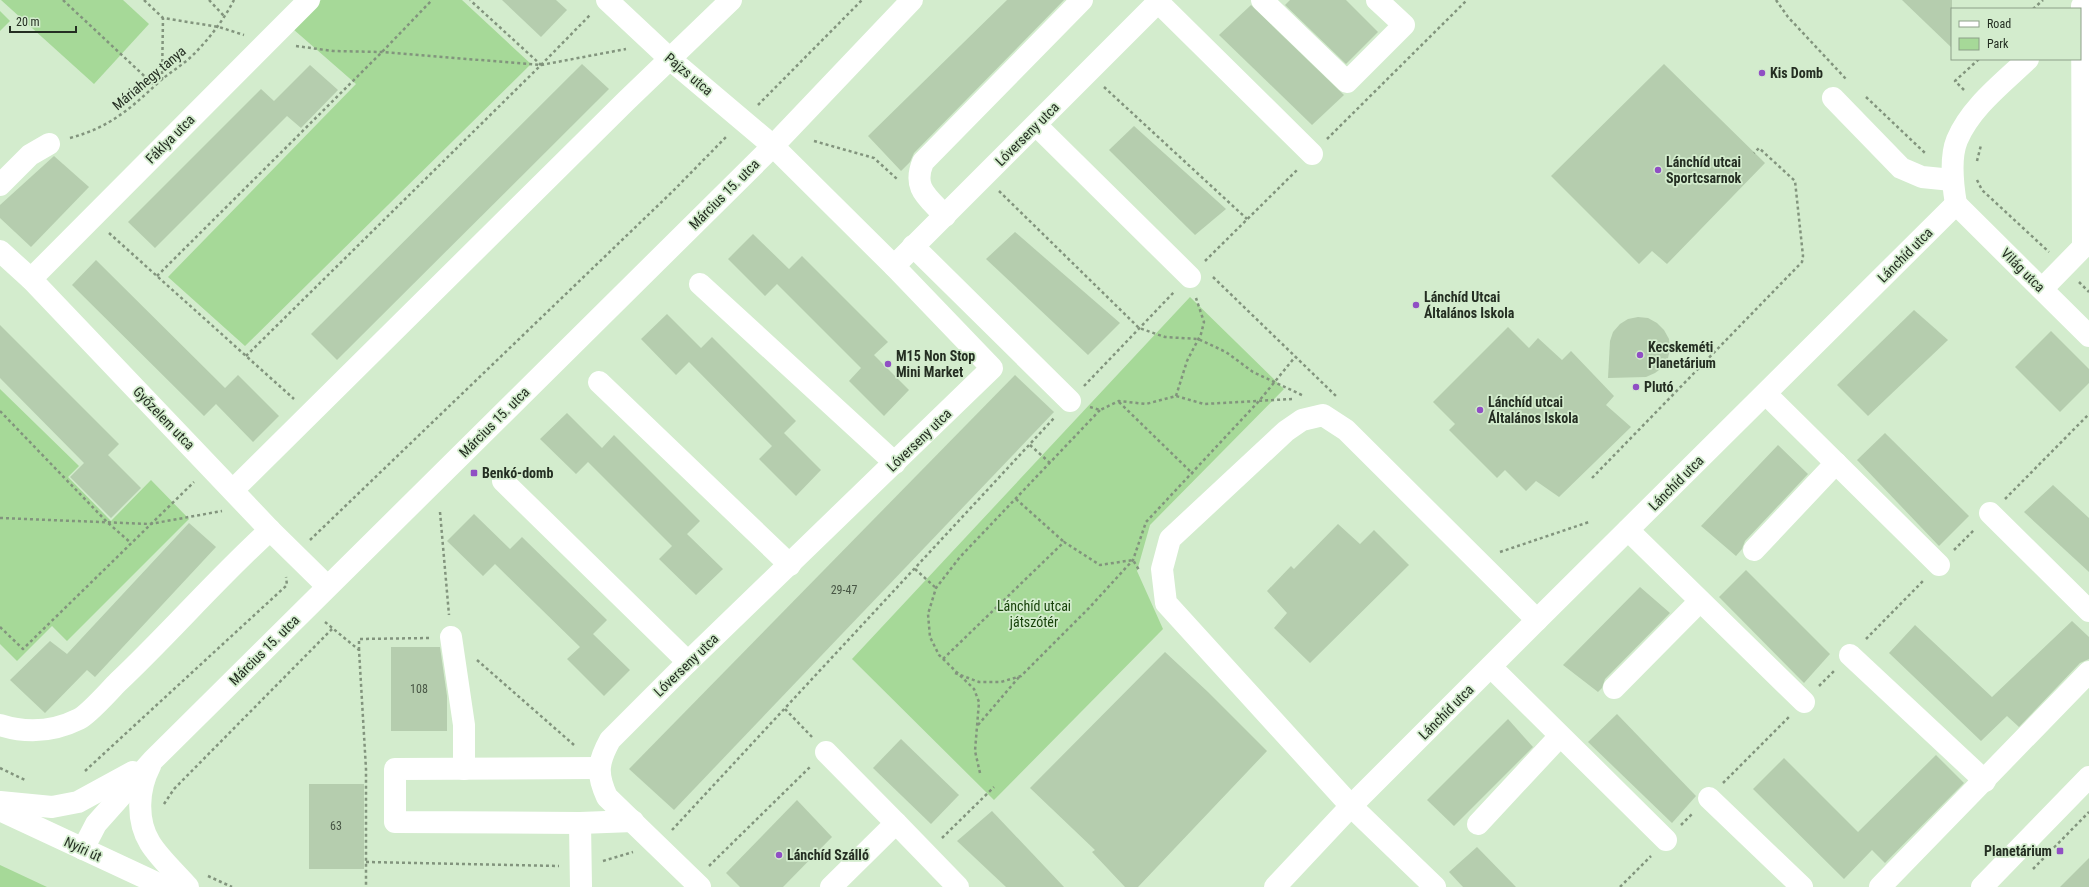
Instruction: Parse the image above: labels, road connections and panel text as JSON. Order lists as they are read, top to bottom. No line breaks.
{"streets":{"street":["Pajzs utca","Lóverseny utca","Fáklya utca","Március 15. utca","Lánchíd utca","Világ utca","Győzelem utca","Nyíri út"],"path":["Máriahegy tanya"]},"crossings":[["Pajzs utca","Lóverseny utca"],["Pajzs utca","Március 15. utca"],["Fáklya utca","Győzelem utca"],["Március 15. utca","Győzelem utca"],["Március 15. utca","Nyíri út"],["Lánchíd utca","Világ utca"]],"parks":["Lánchíd utcai játszótér"],"places":{"other":["Kis Domb","Lánchíd utcai Sportcsarnok","Lánchíd Utcai Általános Iskola","Kecskeméti Planetárium","M15 Non Stop Mini Market","Plutó","Lánchíd utcai Általános Iskola","Lánchíd Szálló"],"transit":["Benkó-domb","Planetárium"]},"house_numbers":["29-47","108","63"],"legend":["Road","Park"],"scale_bar":"20 m"}
